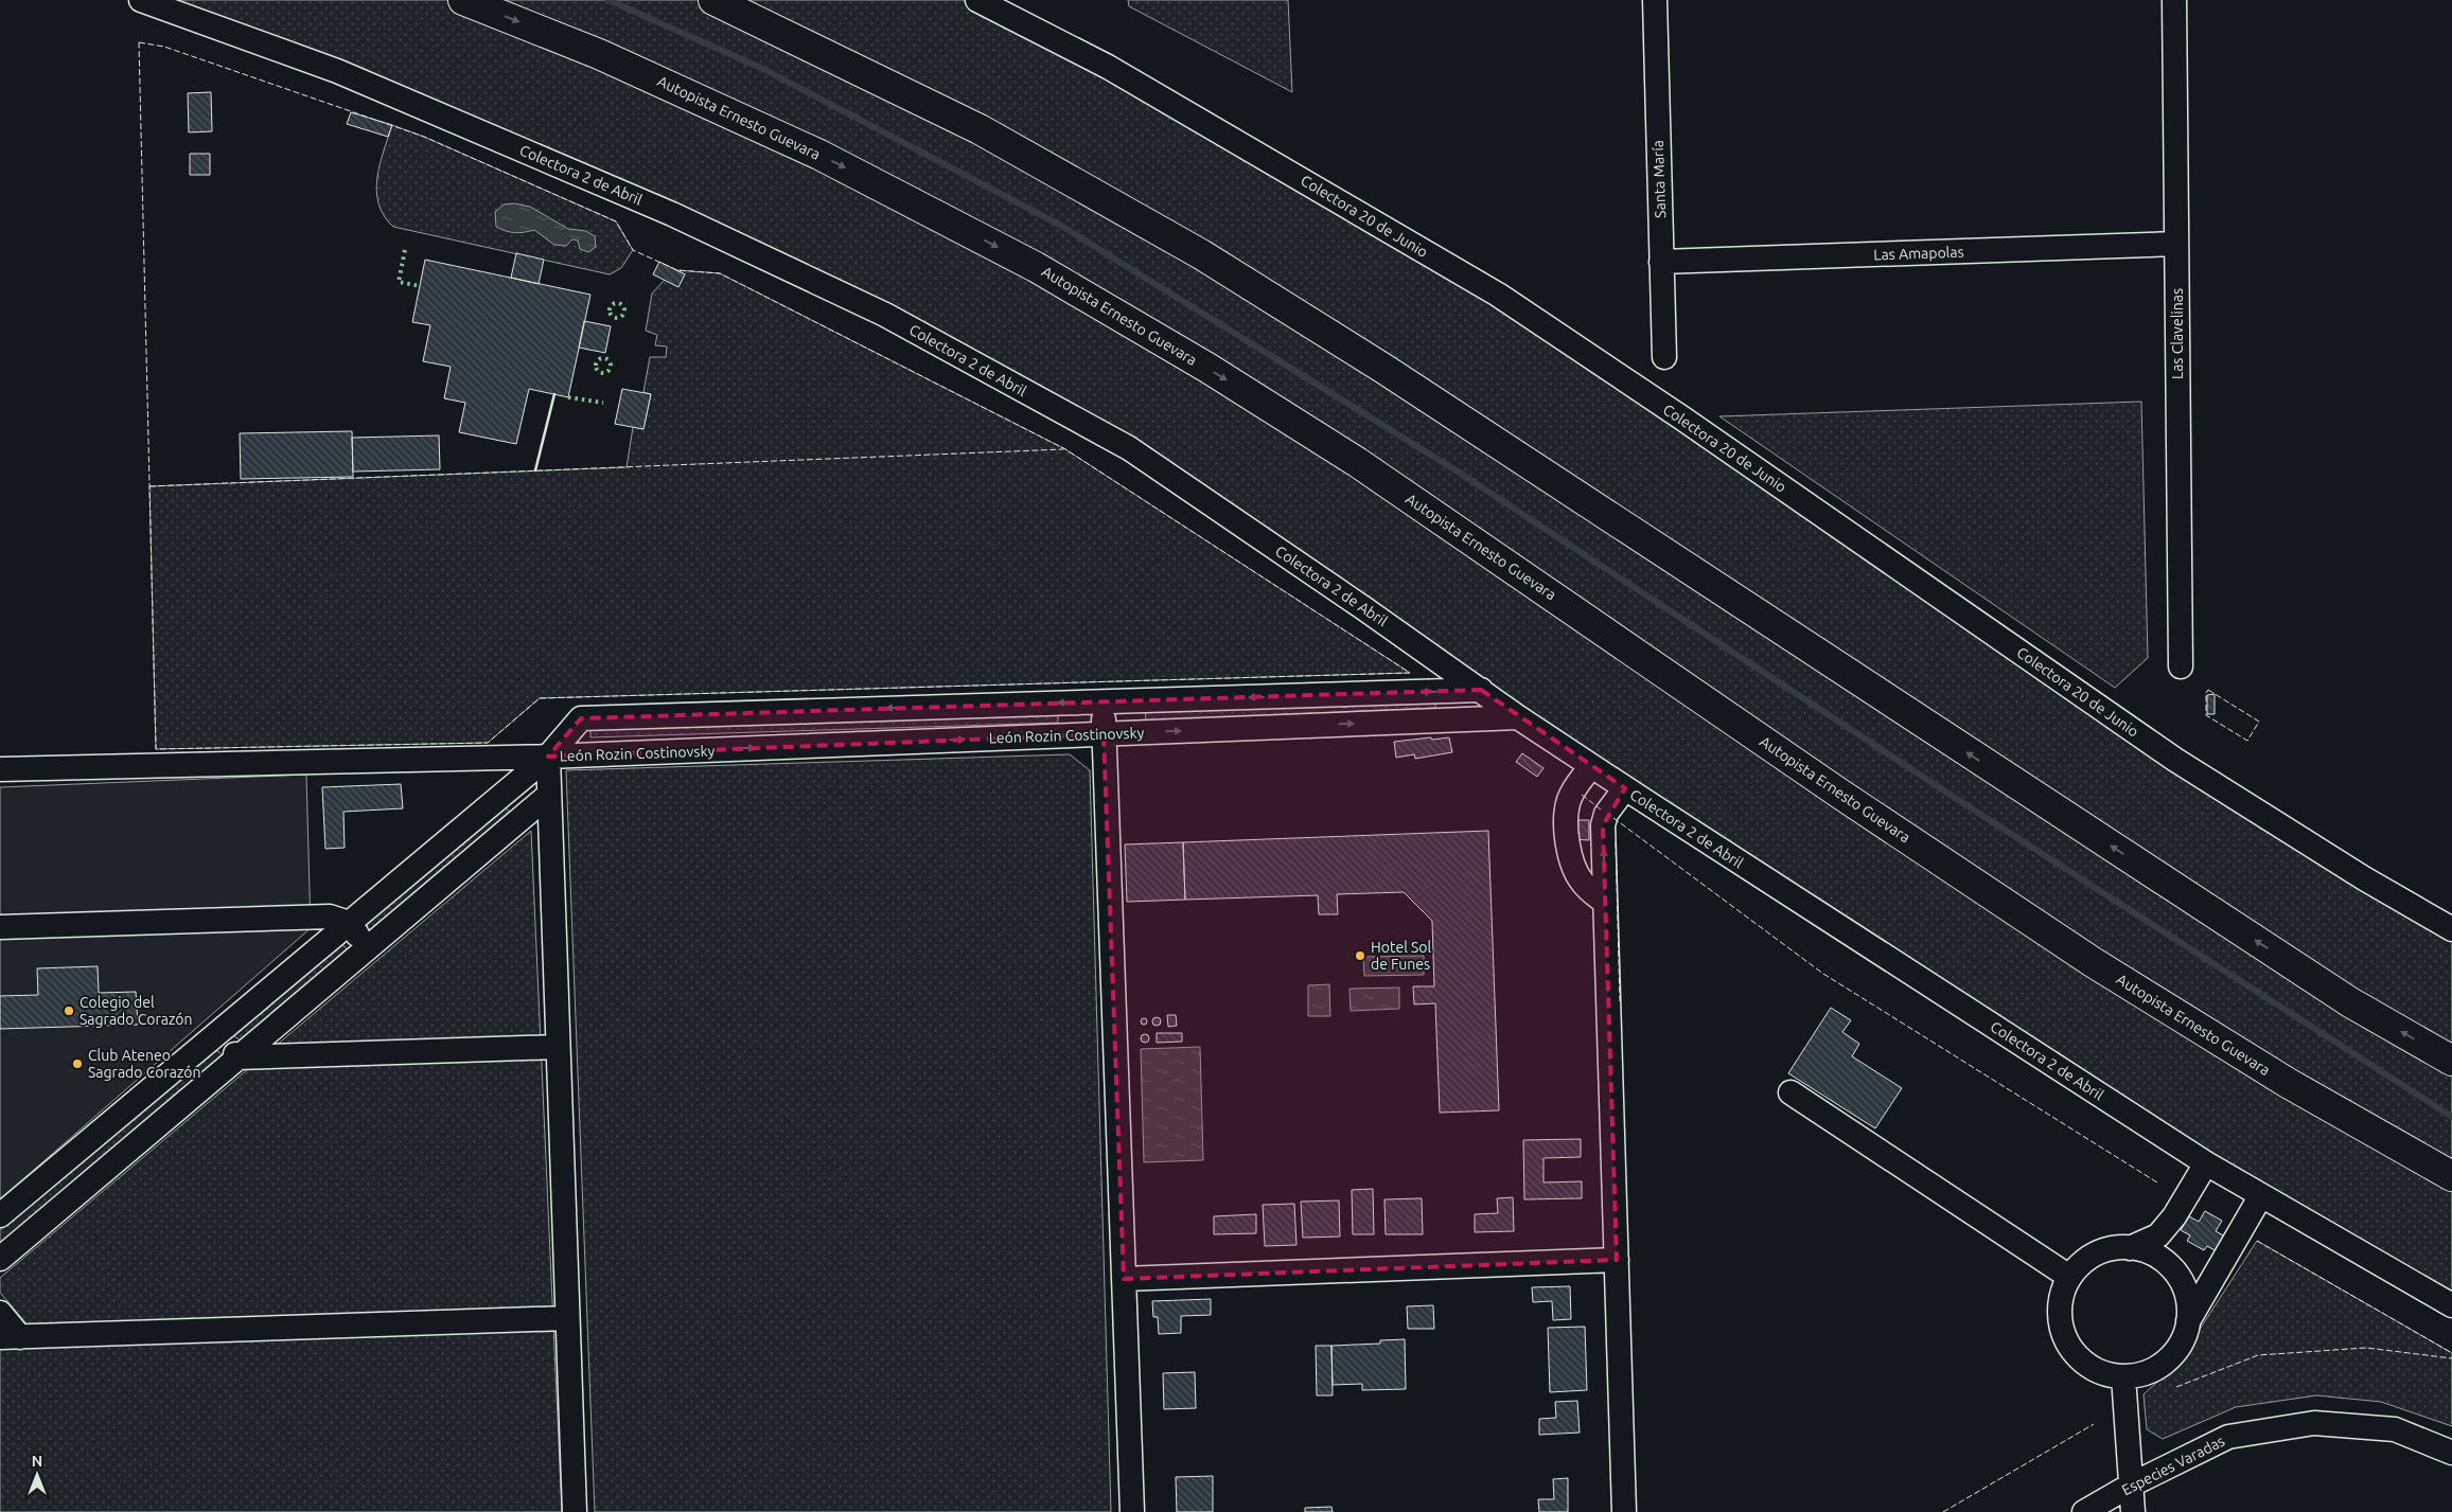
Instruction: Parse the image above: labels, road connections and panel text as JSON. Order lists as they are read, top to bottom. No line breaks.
{"streets":{"highway":["Autopista Ernesto Guevara"],"street":["Colectora 2 de Abril","Santa María","Colectora 20 de Junio","Las Amapolas","Las Clavelinas","León Rozin Costinovsky","Especies Varadas"]},"crossings":[["Colectora 2 de Abril","León Rozin Costinovsky"],["Santa María","Las Amapolas"],["Las Amapolas","Las Clavelinas"]],"places":["Hotel Sol de Funes","Colegio del Sagrado Corazón","Club Ateneo Sagrado Corazón"],"north":"top"}
